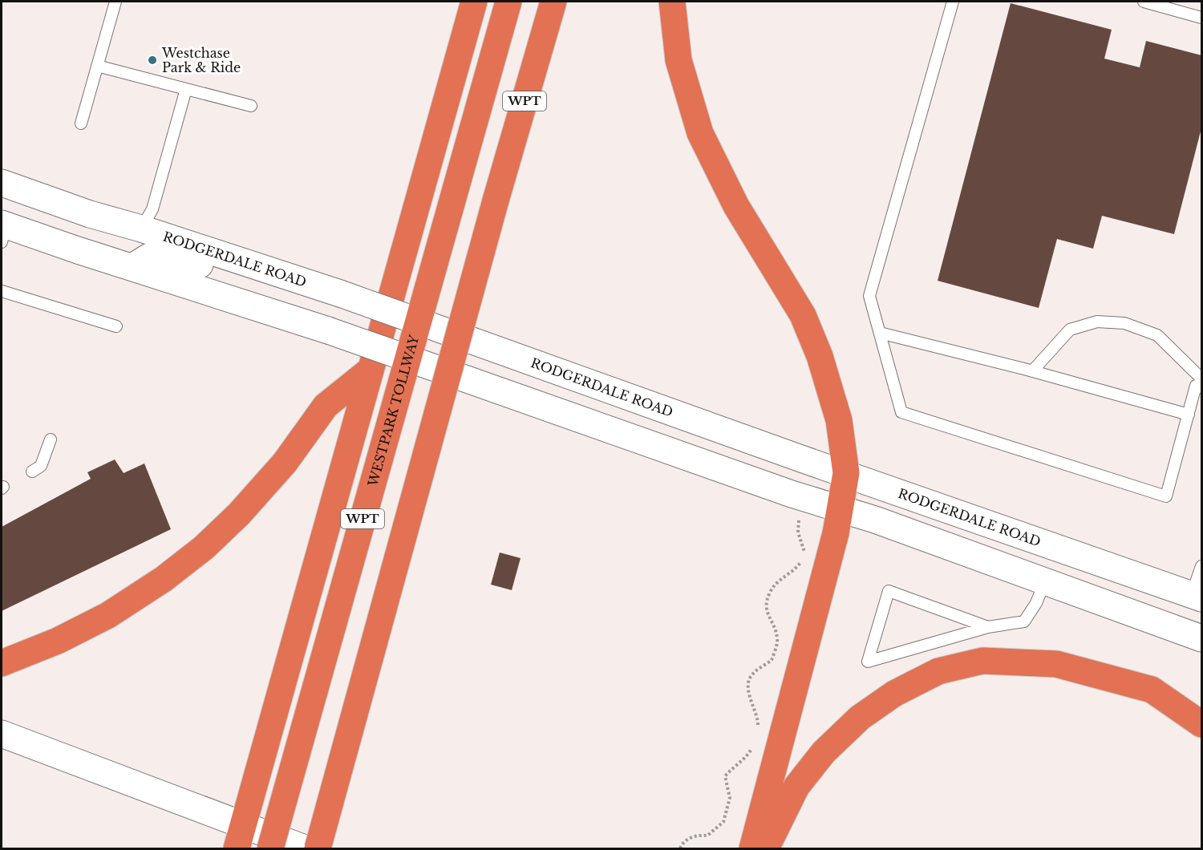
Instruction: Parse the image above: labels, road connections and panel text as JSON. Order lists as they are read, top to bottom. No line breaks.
{"streets":{"highway":["WPT","WESTPARK TOLLWAY"],"street":["RODGERDALE ROAD"]},"places":["Westchase Park & Ride"]}
